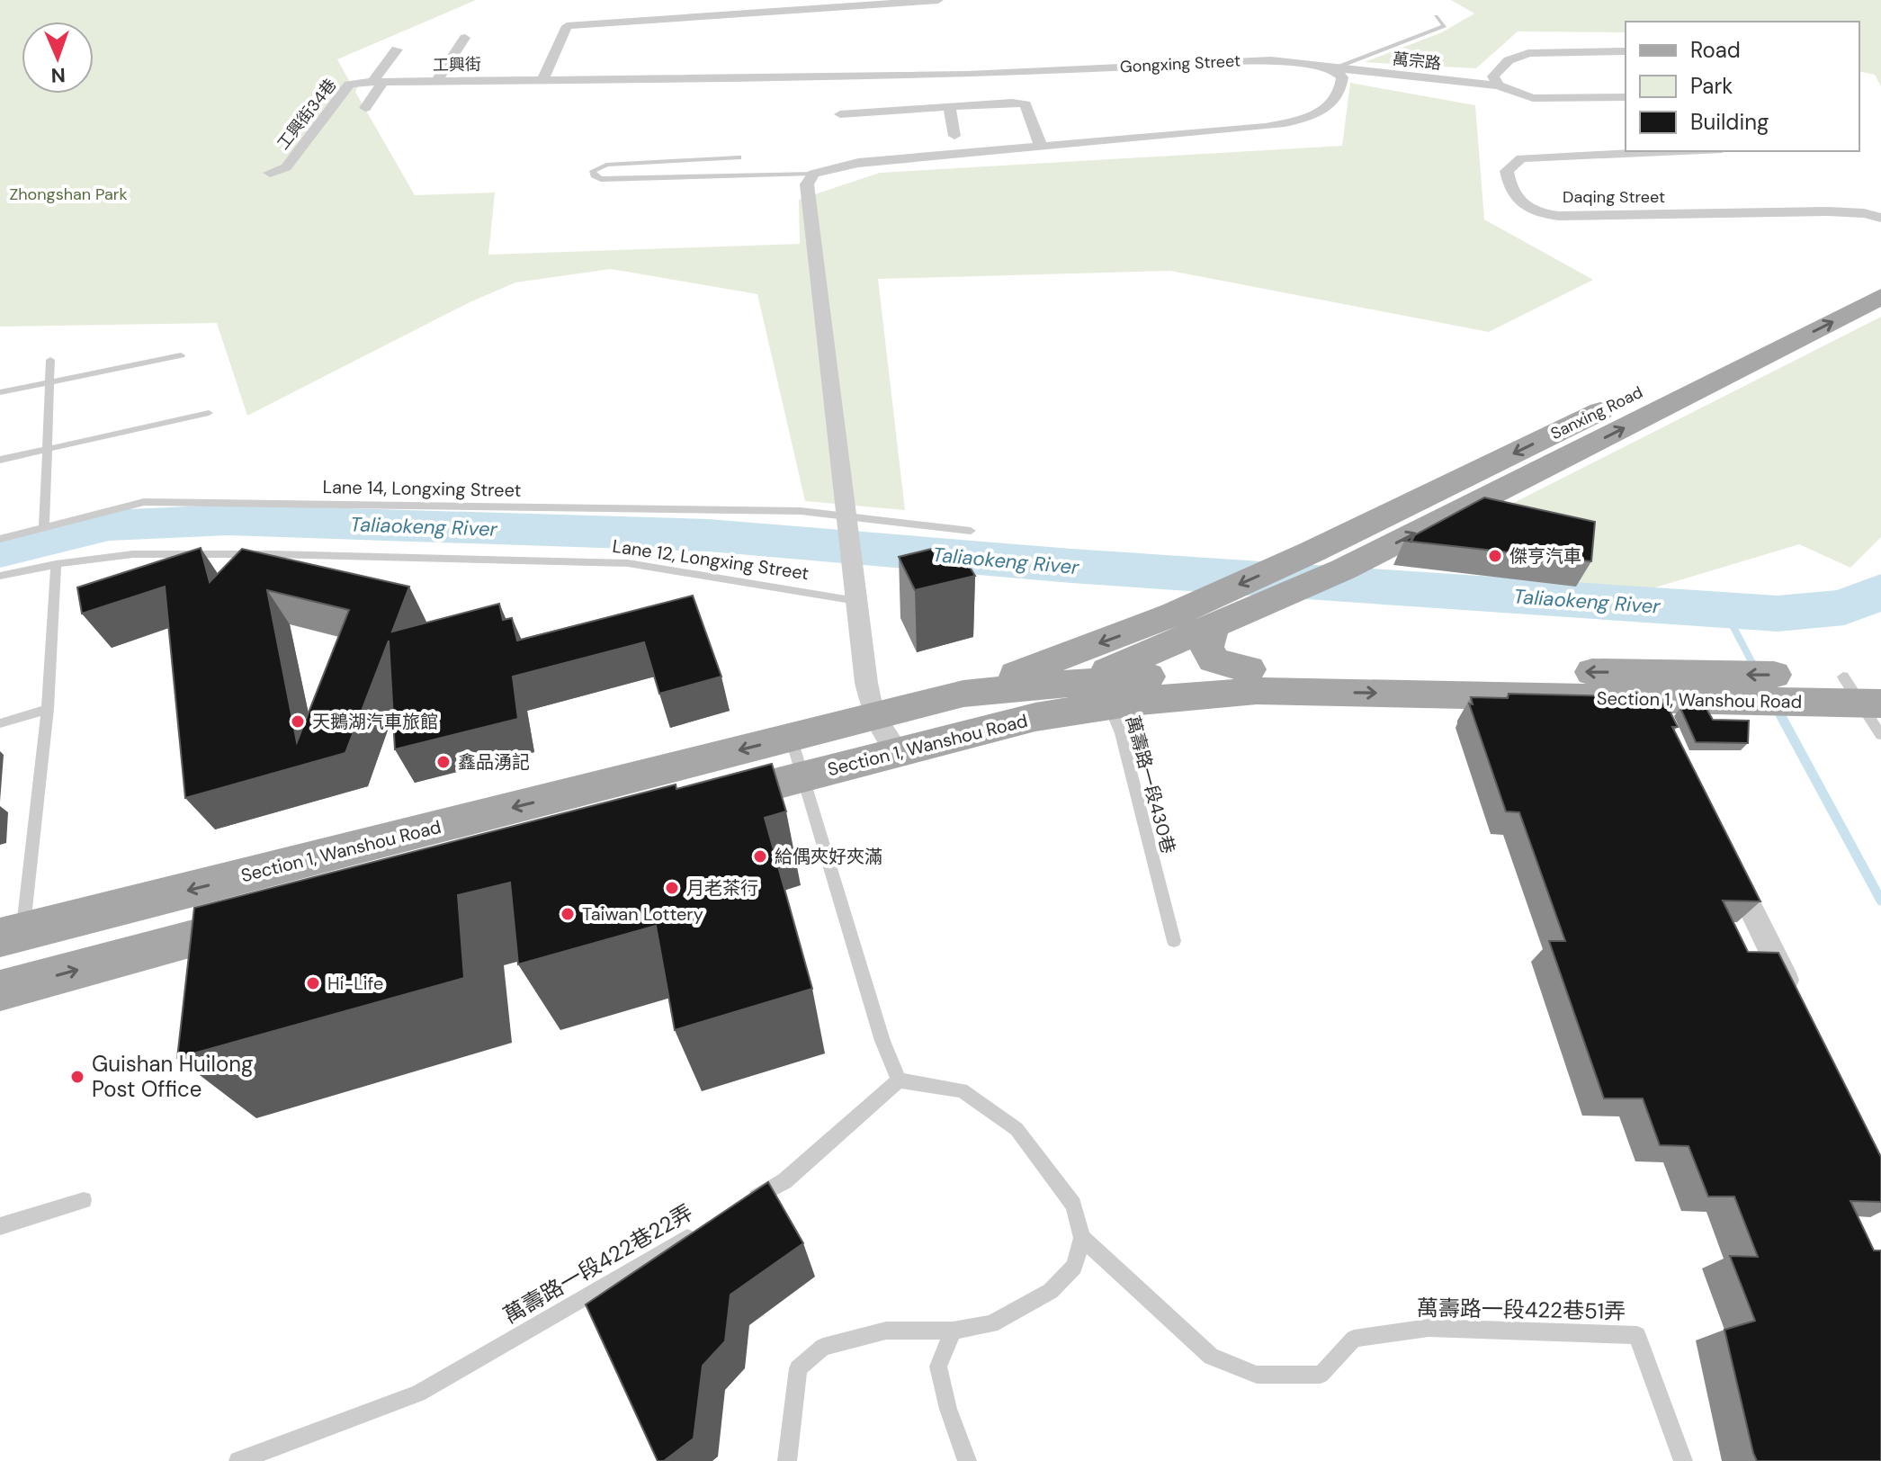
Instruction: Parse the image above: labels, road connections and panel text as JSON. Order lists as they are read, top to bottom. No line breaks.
{"streets":{"main road":["Sanxing Road","Section 1, Wanshou Road"],"street":["萬宗路","Gongxing Street","工興街","工興街34巷","Daqing Street"],"lane":["Lane 14, Longxing Street","Lane 12, Longxing Street","萬壽路一段430巷","萬壽路一段422巷22弄","萬壽路一段422巷51弄"]},"crossings":[["萬宗路","Gongxing Street"],["Gongxing Street","工興街"],["工興街","工興街34巷"],["Sanxing Road","Section 1, Wanshou Road"],["Sanxing Road","萬壽路一段430巷"],["Section 1, Wanshou Road","萬壽路一段430巷"]],"water":["Taliaokeng River"],"parks":["Zhongshan Park"],"places":["傑亨汽車","天鵝湖汽車旅館","鑫品湧記","給偶夾好夾滿","月老茶行","Taiwan Lottery","Hi-Life","Guishan Huilong Post Office"],"legend":["Road","Park","Building"],"north":"bottom"}
